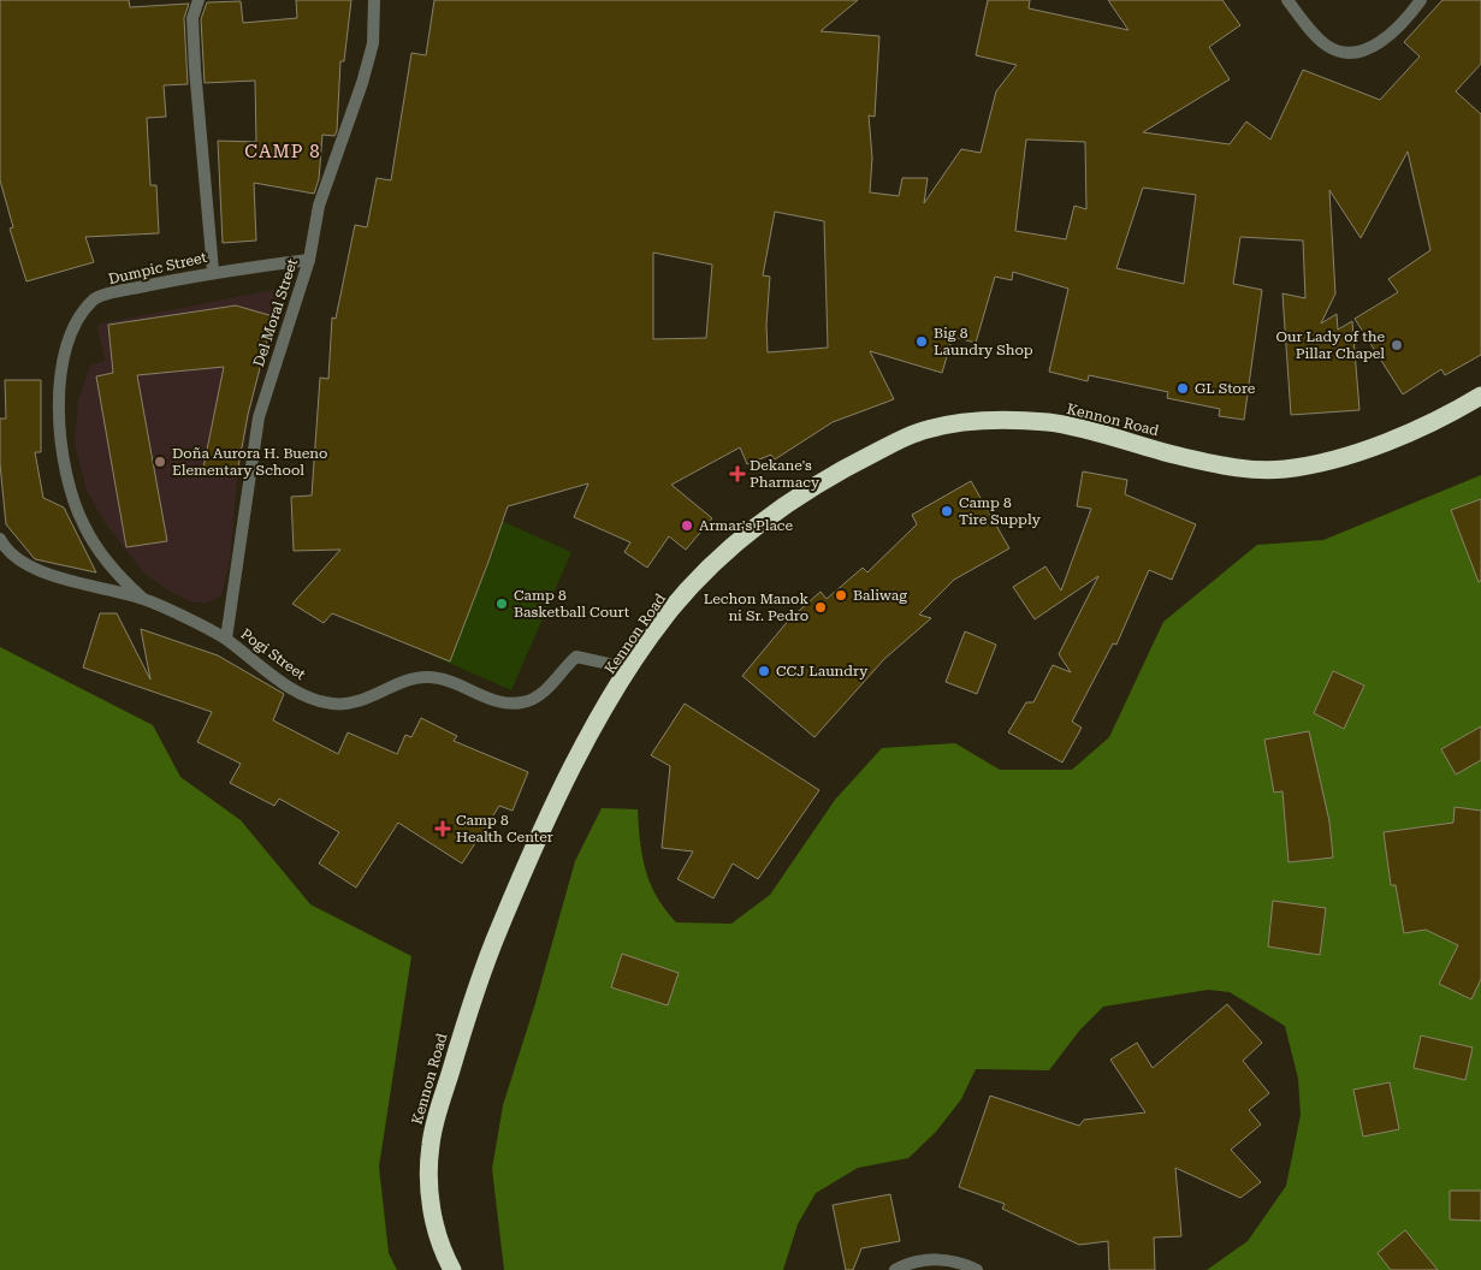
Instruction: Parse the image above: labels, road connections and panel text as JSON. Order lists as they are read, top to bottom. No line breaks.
{"streets":{"highway":["Kennon Road"],"street":["Dumpic Street","Del Moral Street","Pogi Street"]},"crossings":[["Dumpic Street","Del Moral Street"],["Dumpic Street","Pogi Street"],["Del Moral Street","Pogi Street"],["Kennon Road","Pogi Street"]],"districts":["CAMP 8"],"places":{"other":["Big 8 Laundry Shop","Our Lady of the Pillar Chapel","GL Store","Doña Aurora H. Bueno Elementary School","Camp 8 Tire Supply","Armar's Place","Baliwag","Camp 8 Basketball Court","Lechon Manok ni Sr. Pedro","CCJ Laundry"],"health":["Dekane's Pharmacy","Camp 8 Health Center"]}}
